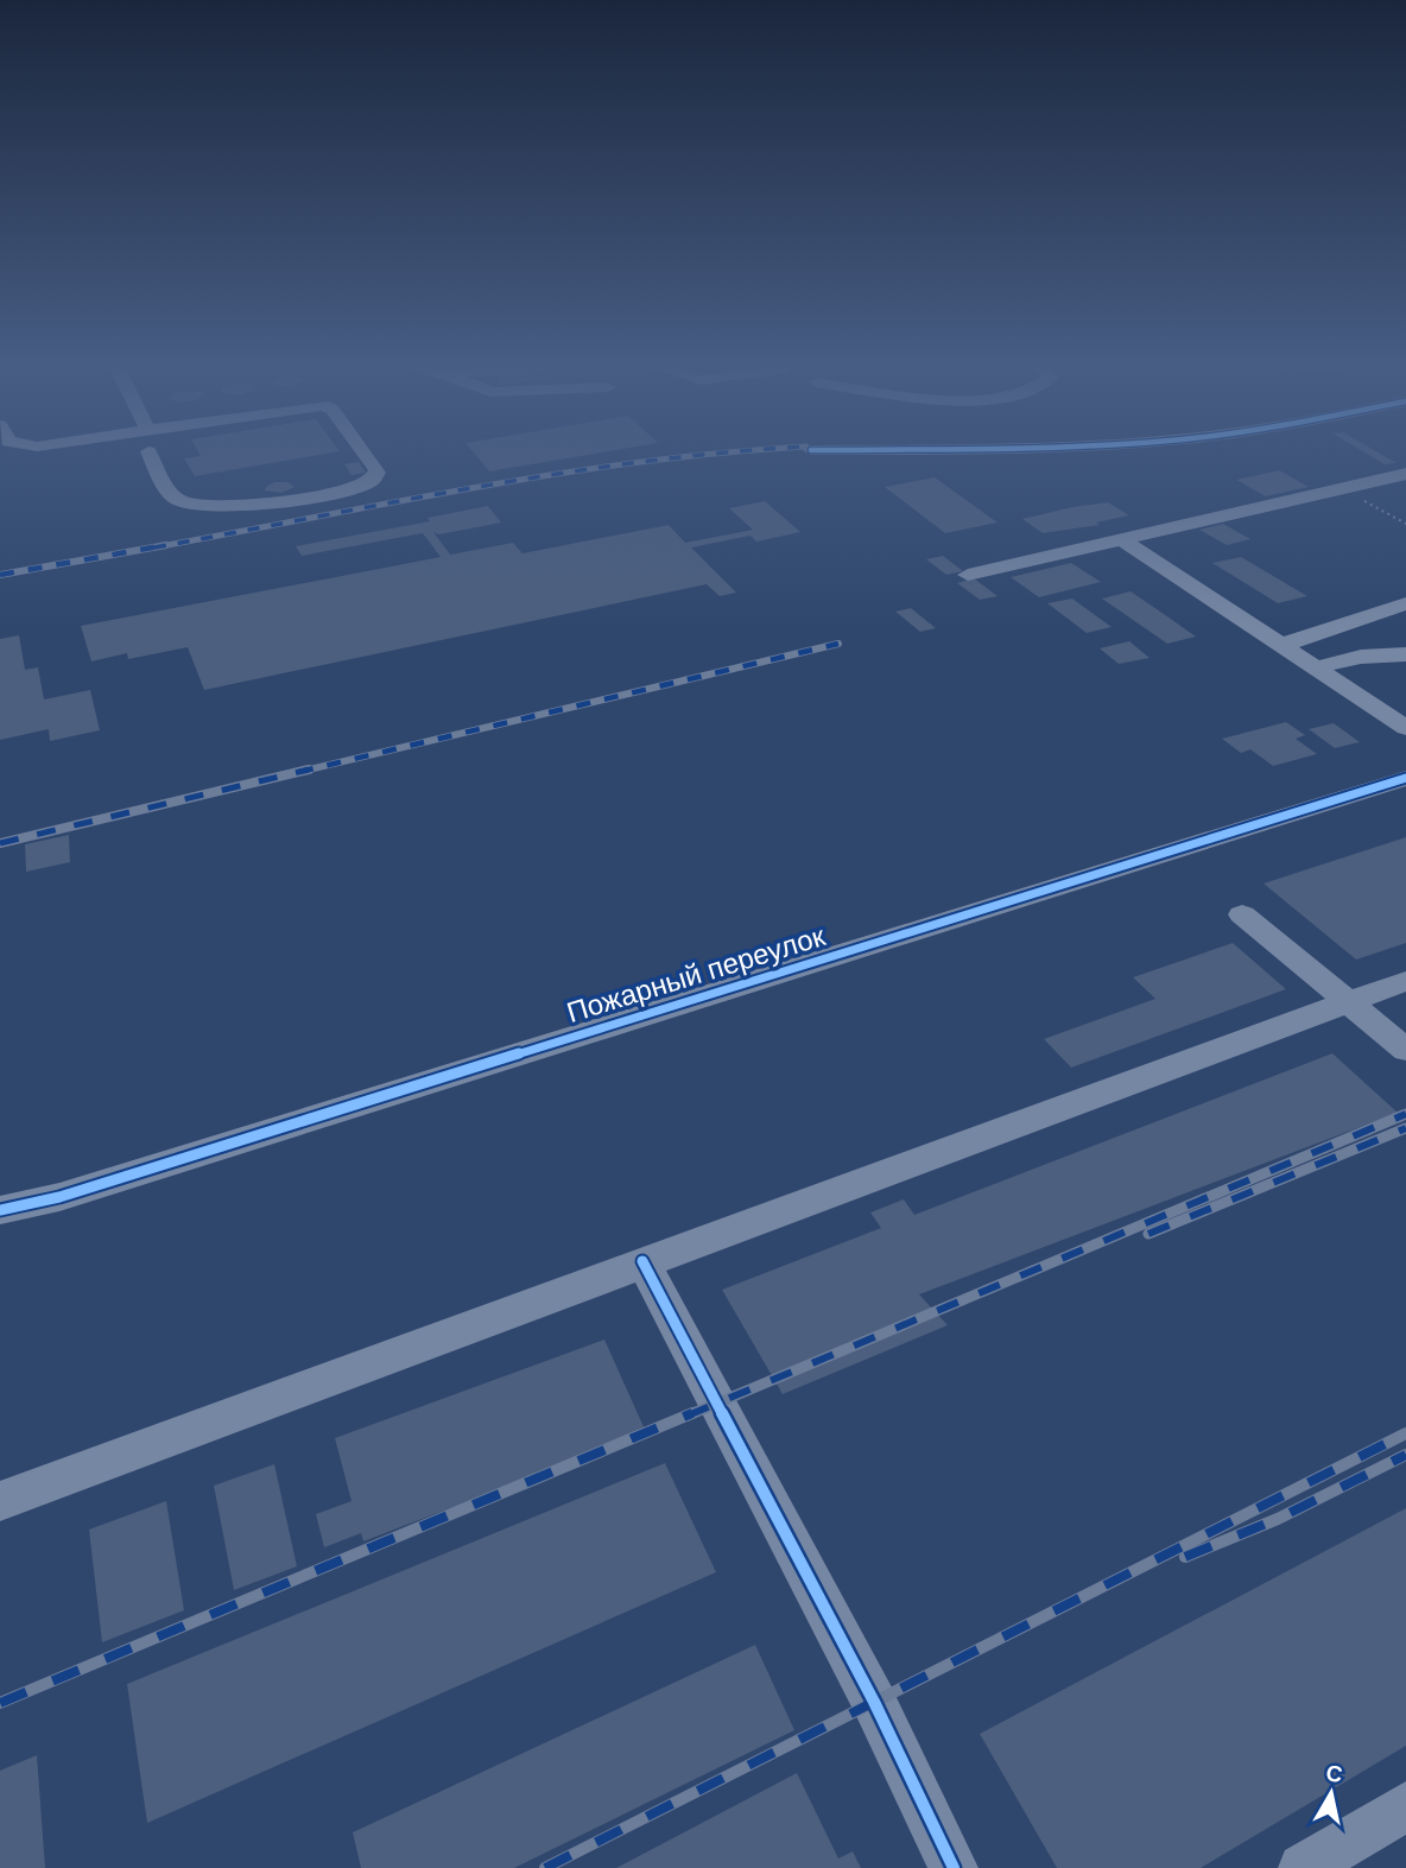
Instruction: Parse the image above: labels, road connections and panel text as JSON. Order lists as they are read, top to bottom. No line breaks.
{"streets":{"street":["Пожарный переулок"]},"north":"top"}
